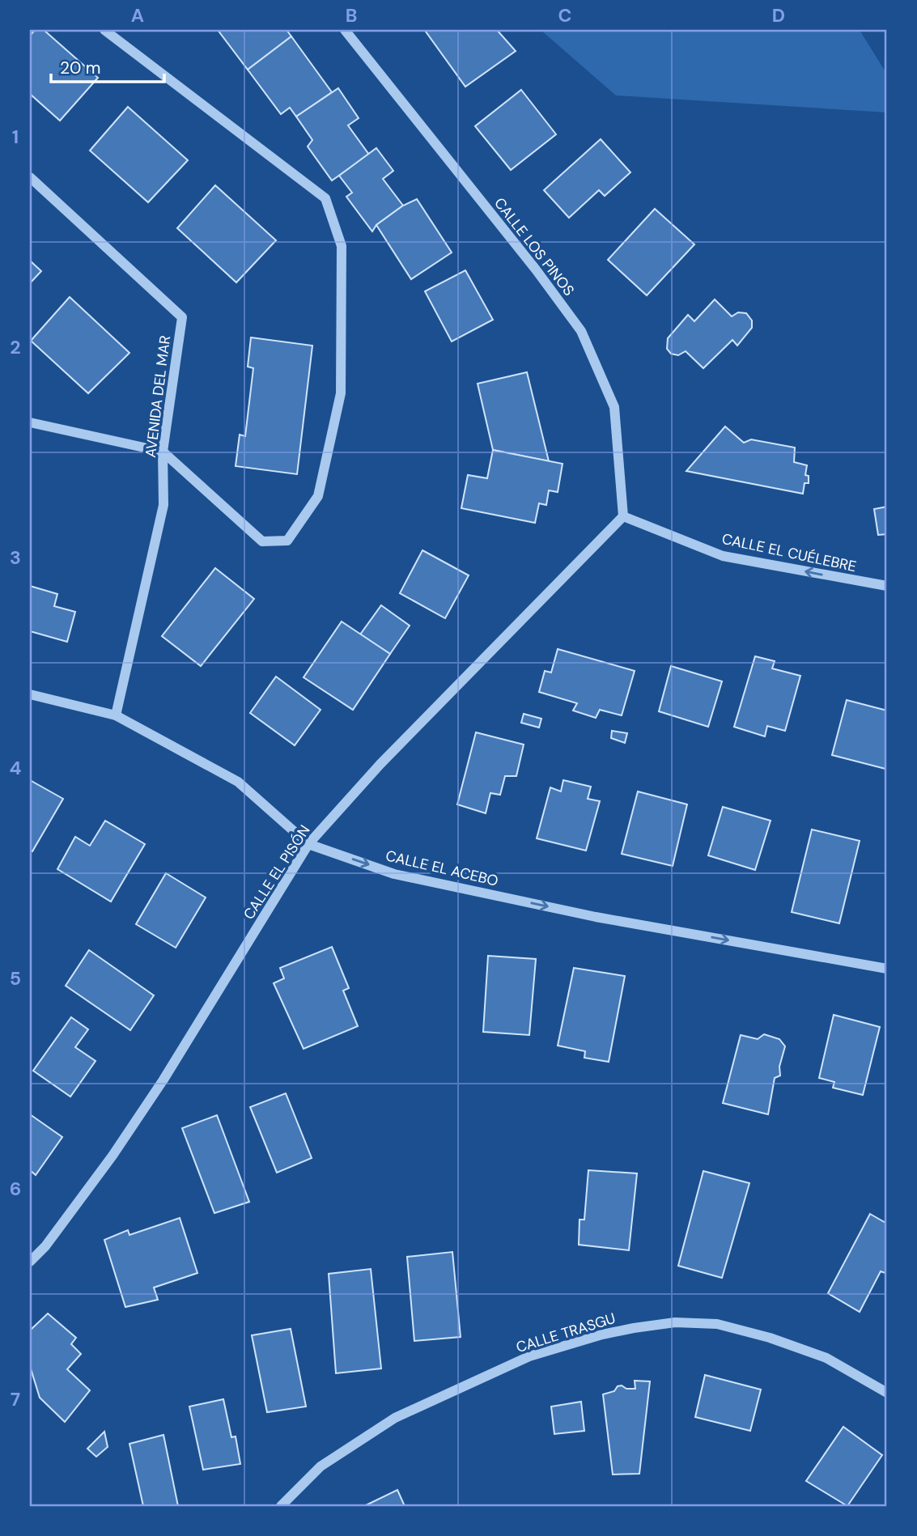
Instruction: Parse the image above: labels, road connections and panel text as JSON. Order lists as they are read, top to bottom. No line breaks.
{"streets":{"street":["CALLE LOS PINOS","AVENIDA DEL MAR","CALLE EL CUÉLEBRE","CALLE EL ACEBO","CALLE EL PISÓN","CALLE TRASGU"]},"crossings":[["CALLE LOS PINOS","CALLE EL CUÉLEBRE"],["CALLE LOS PINOS","CALLE EL PISÓN"],["AVENIDA DEL MAR","CALLE EL ACEBO"],["CALLE EL CUÉLEBRE","CALLE EL PISÓN"],["CALLE EL ACEBO","CALLE EL PISÓN"]],"one_way":["CALLE EL CUÉLEBRE","CALLE EL ACEBO"],"scale_bar":"20 m","grid":{"columns":["A","B","C","D"],"rows":["1","2","3","4","5","6","7"]}}
